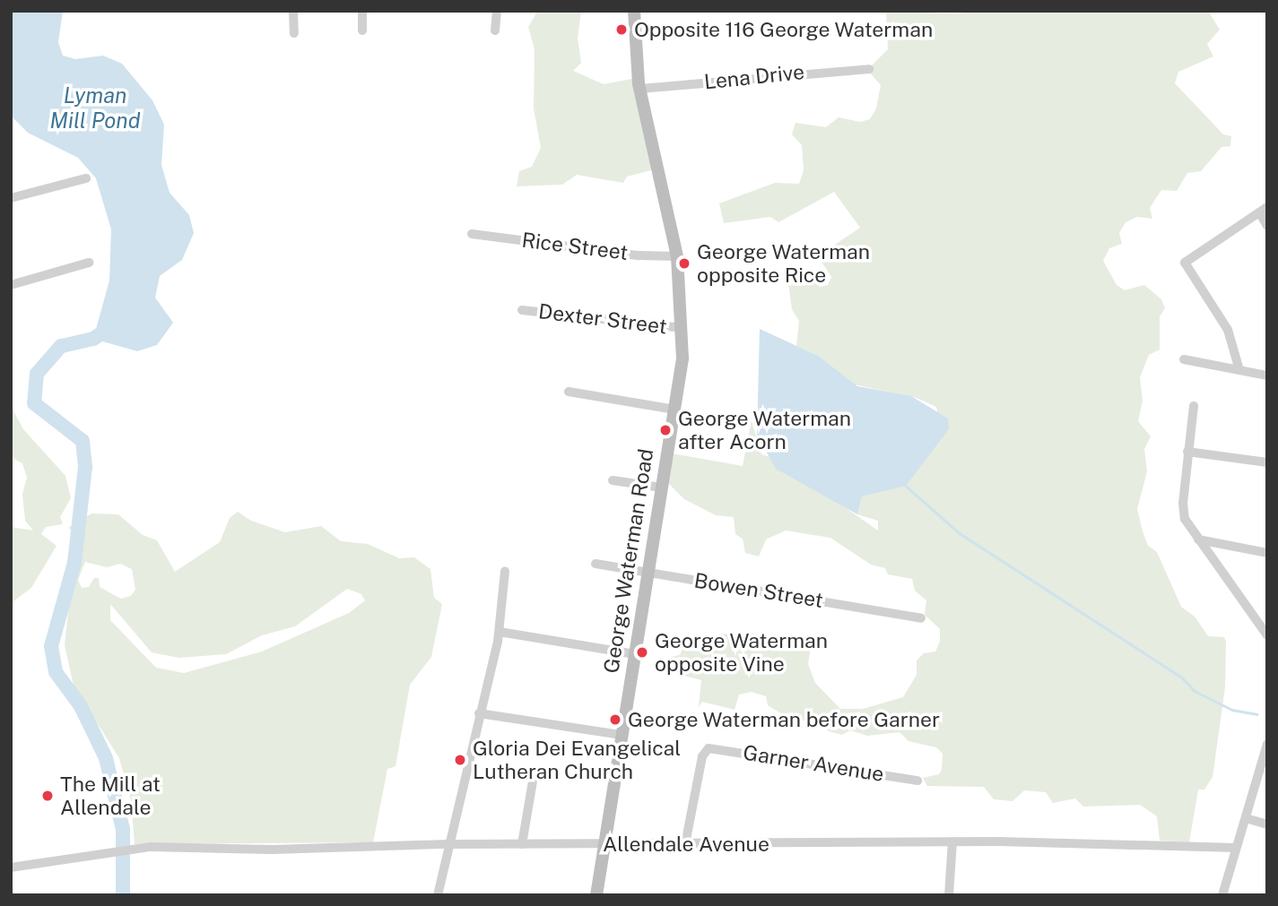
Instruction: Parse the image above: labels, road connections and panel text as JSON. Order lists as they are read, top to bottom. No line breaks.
{"streets":{"main road":["George Waterman Road"],"street":["Lena Drive","Rice Street","Dexter Street","Bowen Street","Garner Avenue","Allendale Avenue"]},"crossings":[["Lena Drive","George Waterman Road"],["Rice Street","George Waterman Road"],["Dexter Street","George Waterman Road"],["George Waterman Road","Bowen Street"],["George Waterman Road","Allendale Avenue"],["Garner Avenue","Allendale Avenue"]],"water":["Lyman Mill Pond"],"places":["Opposite 116 George Waterman","George Waterman opposite Rice","George Waterman after Acorn","George Waterman opposite Vine","George Waterman before Garner","Gloria Dei Evangelical Lutheran Church","The Mill at Allendale"]}
